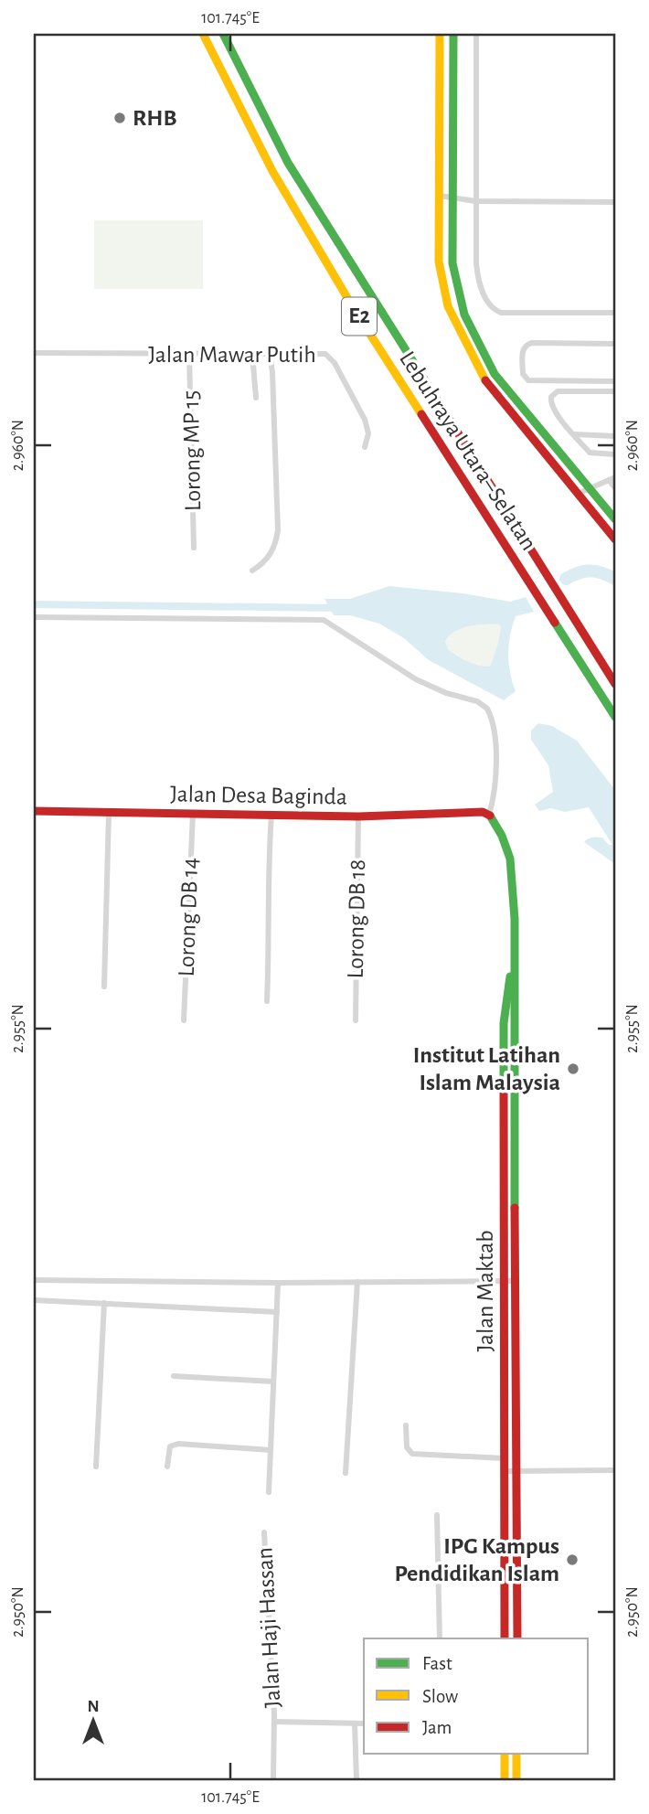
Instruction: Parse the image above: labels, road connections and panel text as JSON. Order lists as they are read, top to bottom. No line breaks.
{"streets":{"main road":["E2","Lebuhraya Utara–Selatan","Jalan Desa Baginda","Jalan Maktab"],"street":["Jalan Mawar Putih","Lorong MP 15","Lorong DB 14","Lorong DB 18","Jalan Haji Hassan"]},"crossings":[["Jalan Mawar Putih","Lorong MP 15"],["Jalan Desa Baginda","Lorong DB 14"],["Jalan Desa Baginda","Lorong DB 18"],["Jalan Desa Baginda","Jalan Maktab"]],"places":["RHB","Institut Latihan Islam Malaysia","IPG Kampus Pendidikan Islam"],"legend":["Fast","Slow","Jam"],"north":"top","coordinates":["101.745°E","2.960°N","2.955°N","2.950°N"]}
